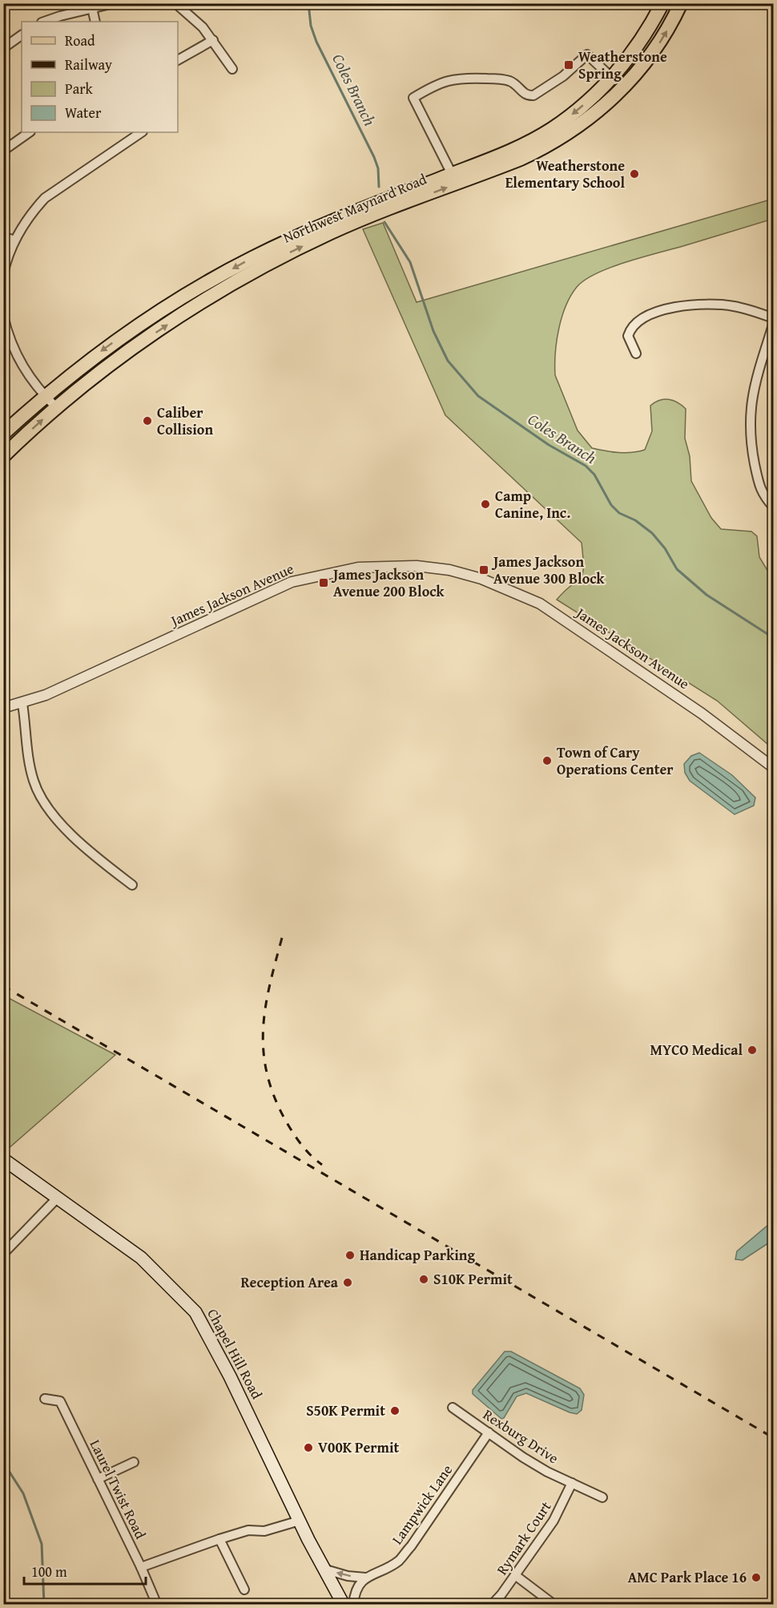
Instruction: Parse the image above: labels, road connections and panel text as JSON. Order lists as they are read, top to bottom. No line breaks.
{"streets":{"main road":["Northwest Maynard Road","Chapel Hill Road"],"street":["James Jackson Avenue","Rexburg Drive","Laurel Twist Road","Lampwick Lane","Rymark Court"]},"crossings":[["Rexburg Drive","Lampwick Lane"],["Rexburg Drive","Rymark Court"]],"water":["Coles Branch"],"places":{"transit":["Weatherstone Spring","James Jackson Avenue 300 Block","James Jackson Avenue 200 Block"],"other":["Weatherstone Elementary School","Caliber Collision","Camp Canine, Inc.","Town of Cary Operations Center","MYCO Medical","Handicap Parking","S10K Permit","Reception Area","S50K Permit","V00K Permit","AMC Park Place 16"]},"legend":["Road","Railway","Park","Water"],"scale_bar":"100 m"}
